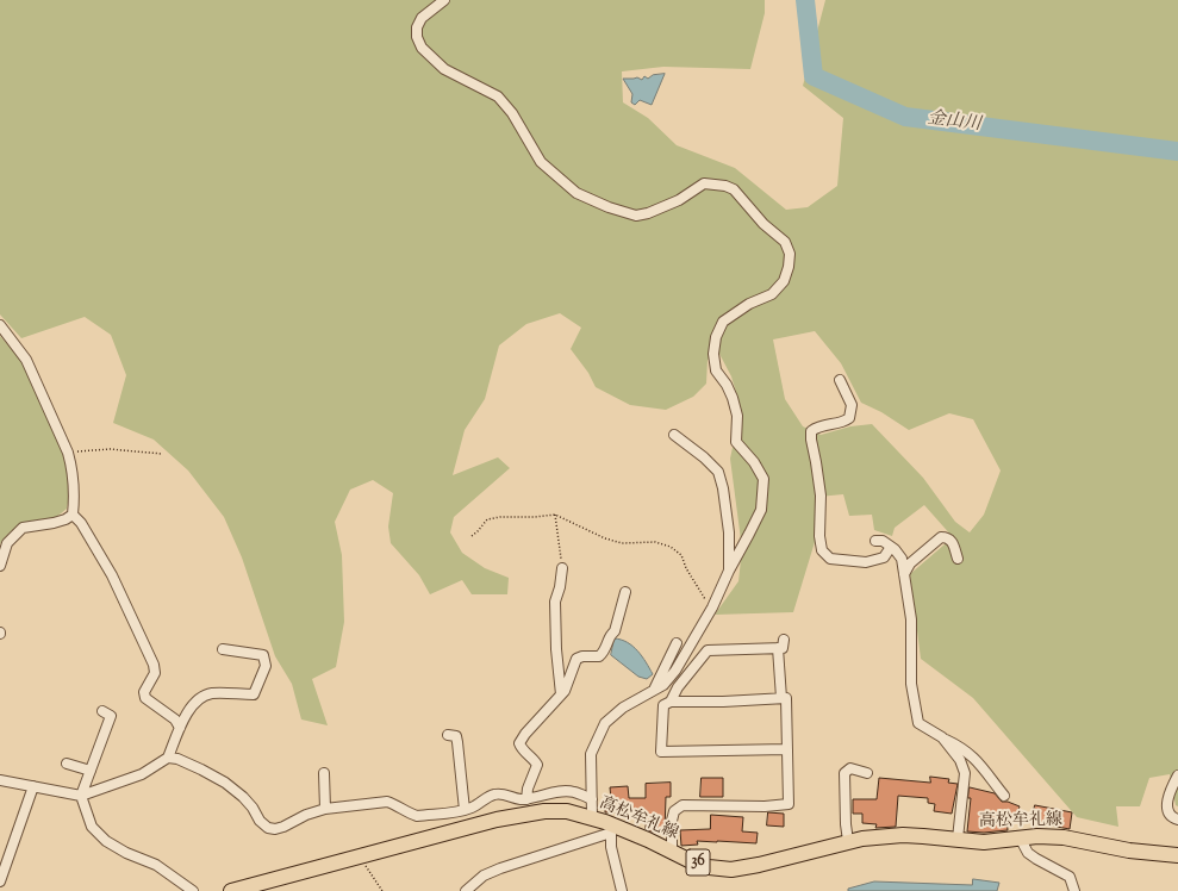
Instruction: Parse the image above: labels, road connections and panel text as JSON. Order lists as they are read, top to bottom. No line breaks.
{"streets":{"main road":["高松牟礼線","36"]},"water":["金山川"]}
